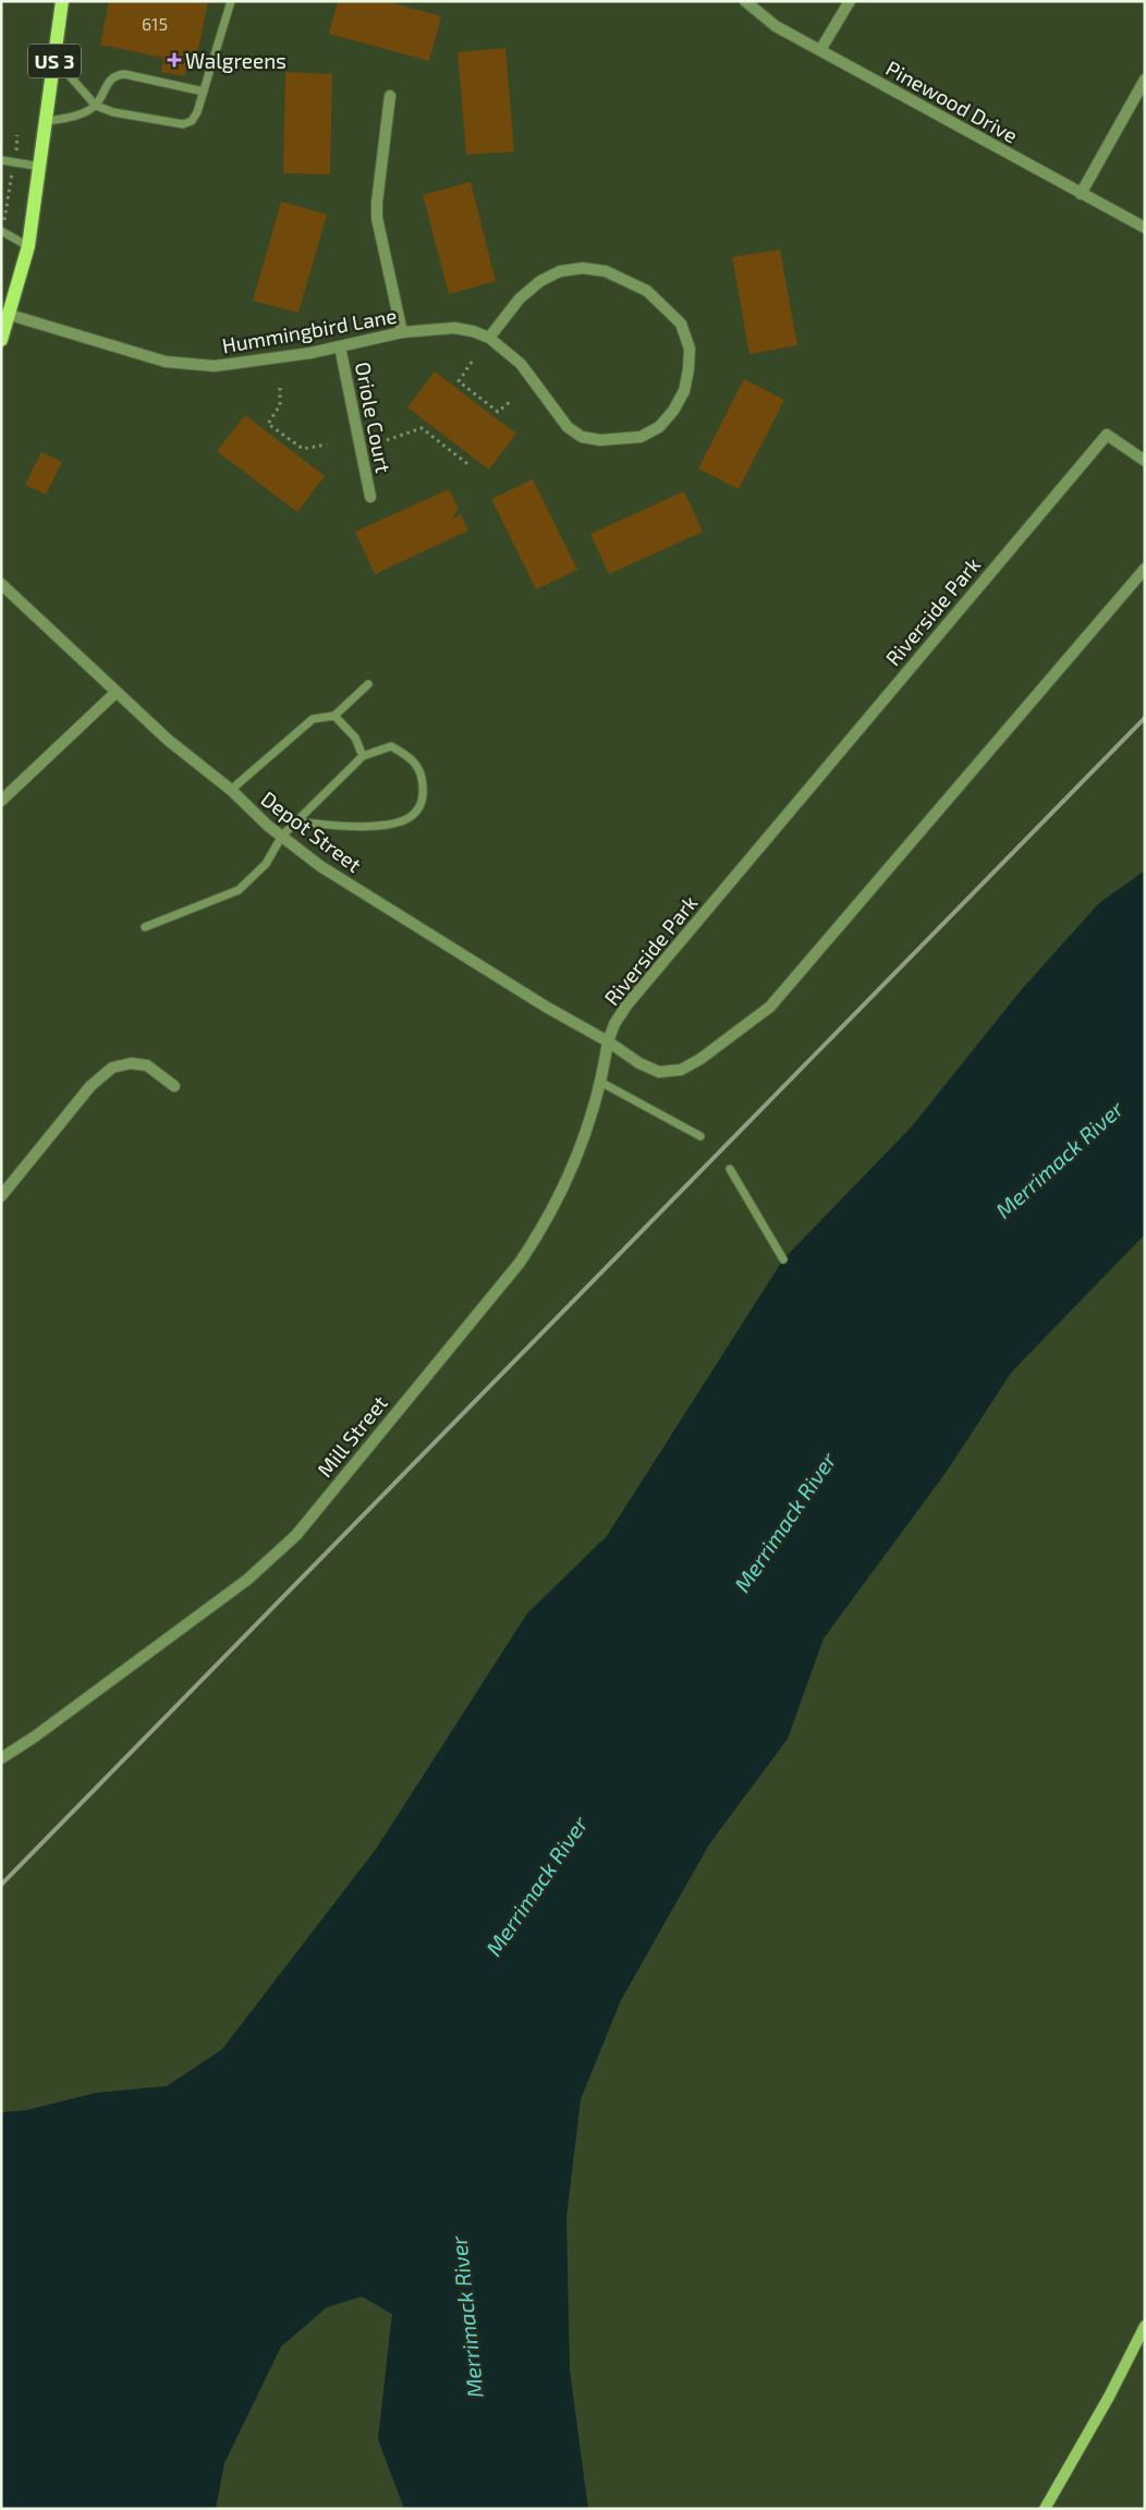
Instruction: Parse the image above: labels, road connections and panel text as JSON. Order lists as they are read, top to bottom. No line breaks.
{"streets":{"main road":["US 3"],"street":["Pinewood Drive","Hummingbird Lane","Oriole Court","Riverside Park","Depot Street","Mill Street"]},"crossings":[["US 3","Hummingbird Lane"],["Hummingbird Lane","Oriole Court"],["Riverside Park","Depot Street"],["Riverside Park","Mill Street"],["Depot Street","Mill Street"]],"water":["Merrimack River"],"places":{"health":["Walgreens"]},"house_numbers":["615"]}
